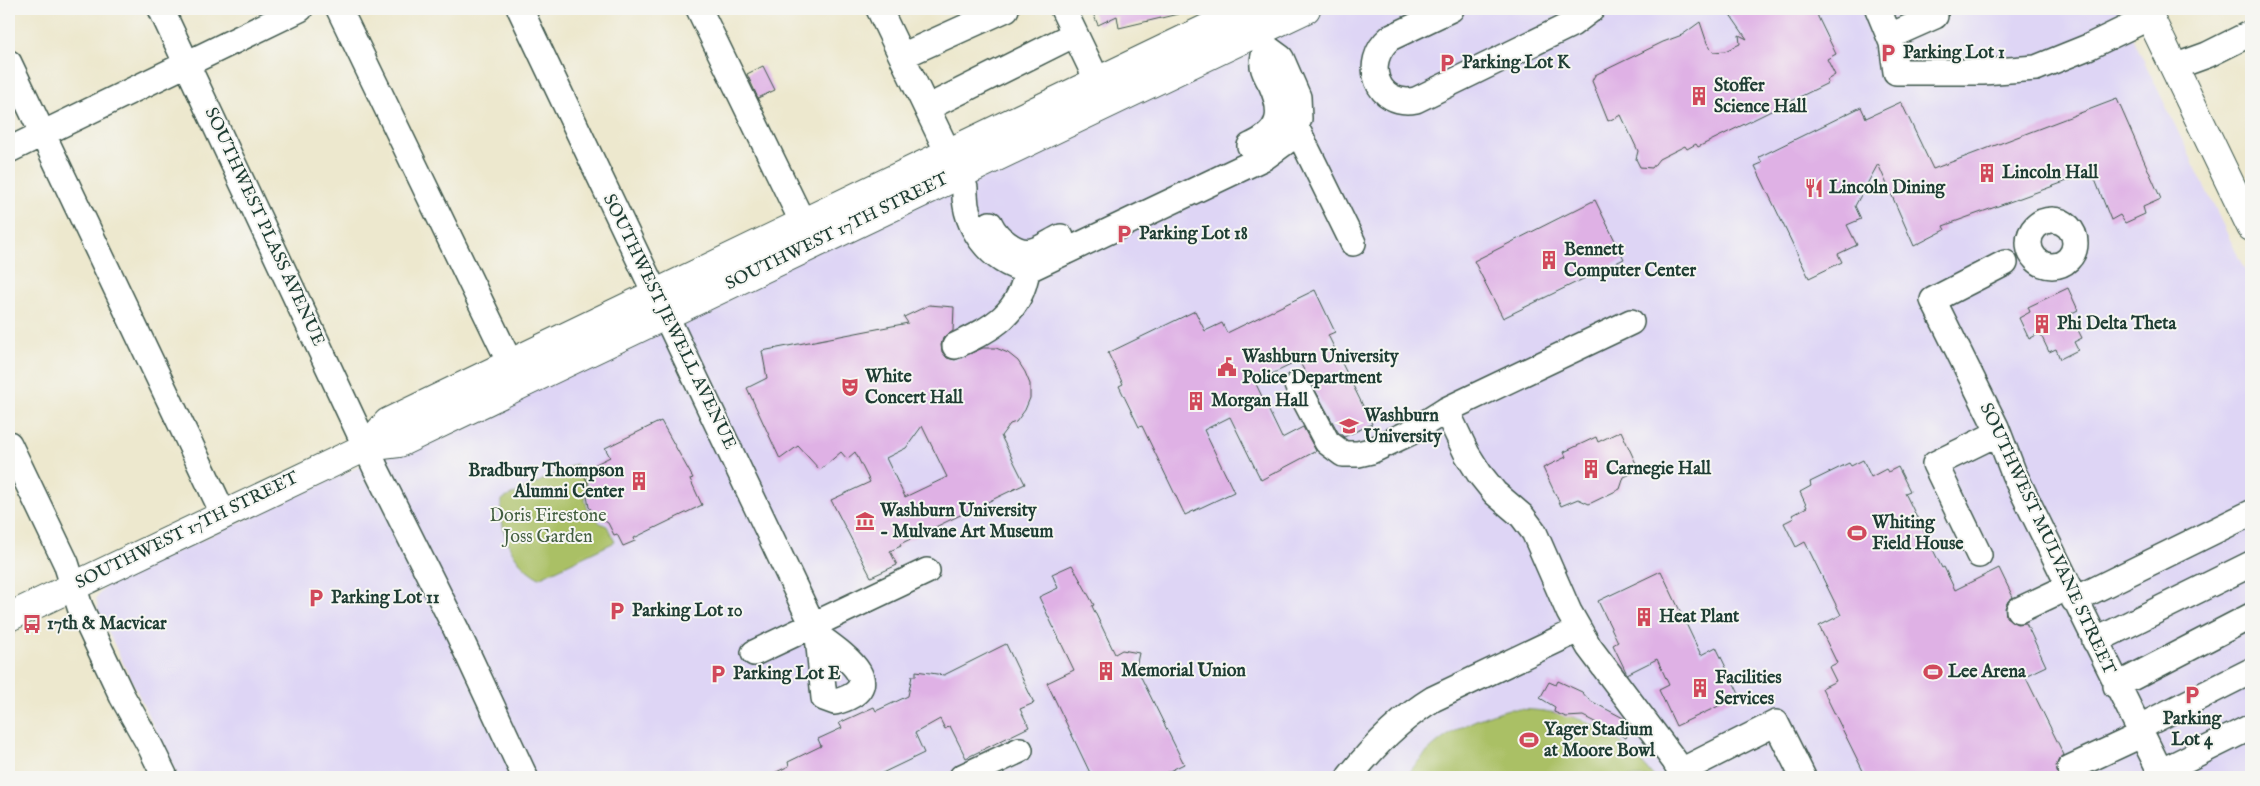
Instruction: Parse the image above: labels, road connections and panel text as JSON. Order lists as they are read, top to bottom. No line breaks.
{"streets":{"main road":["SOUTHWEST 17TH STREET"],"street":["SOUTHWEST PLASS AVENUE","SOUTHWEST JEWELL AVENUE","SOUTHWEST MULVANE STREET"]},"crossings":[["SOUTHWEST PLASS AVENUE","SOUTHWEST 17TH STREET"],["SOUTHWEST 17TH STREET","SOUTHWEST JEWELL AVENUE"]],"parks":["Doris Firestone Joss Garden"],"places":{"parking":["Parking Lot 1","Parking Lot K","Parking Lot 18","Parking Lot 11","Parking Lot 10","Parking Lot E","Parking Lot 4"],"building":["Stoffer Science Hall","Lincoln Hall","Bennett Computer Center","Phi Delta Theta","Morgan Hall","Carnegie Hall","Bradbury Thompson Alumni Center","Heat Plant","Memorial Union","Facilities Services"],"restaurant":["Lincoln Dining"],"public building":["Washburn University Police Department"],"theatre":["White Concert Hall"],"school or university":["Washburn University"],"museum":["Washburn University - Mulvane Art Museum"],"sports":["Whiting Field House","Lee Arena","Yager Stadium at Moore Bowl"],"bus stop":["17th & Macvicar"]}}
